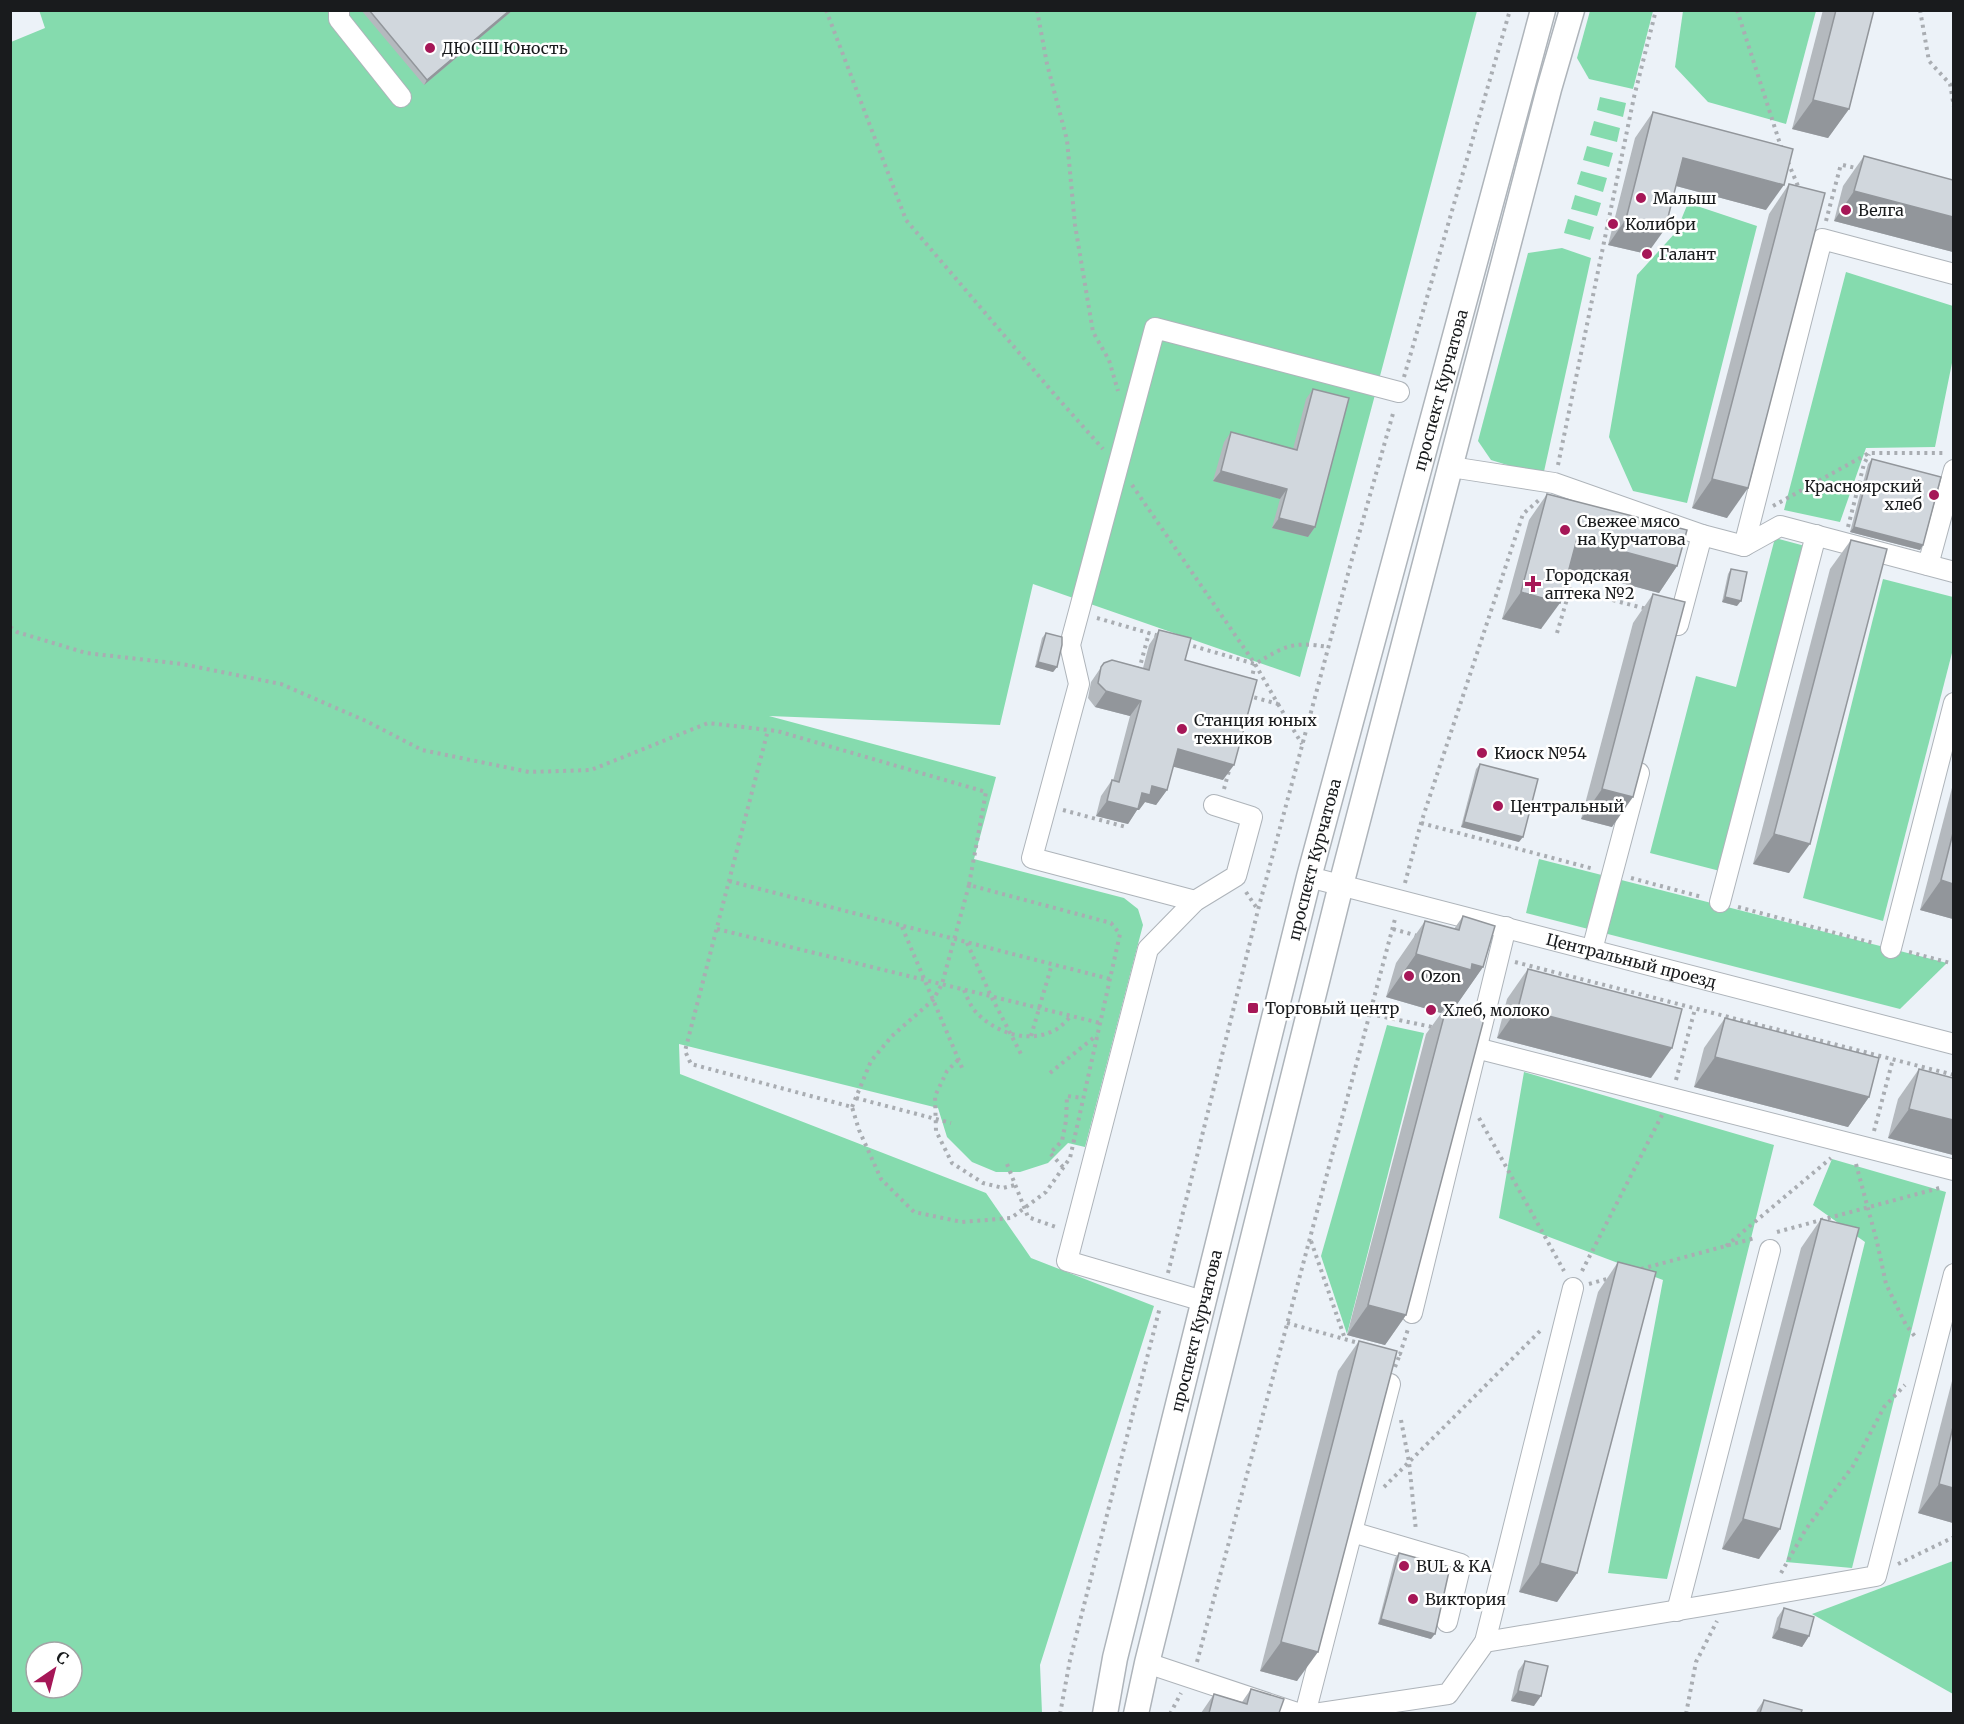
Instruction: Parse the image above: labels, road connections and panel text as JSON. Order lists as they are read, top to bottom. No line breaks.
{"streets":{"main road":["проспект Курчатова"],"street":["Центральный проезд"]},"crossings":[["проспект Курчатова","Центральный проезд"]],"places":{"other":["ДЮСШ Юность","Малыш","Велга","Колибри","Галант","Красноярский хлеб","Свежее мясо на Курчатова","Станция юных техников","Киоск №54","Центральный","Ozon","Хлеб, молоко","BUL & KA","Виктория"],"health":["Городская аптека №2"],"transit":["Торговый центр"]},"north":"top right"}
